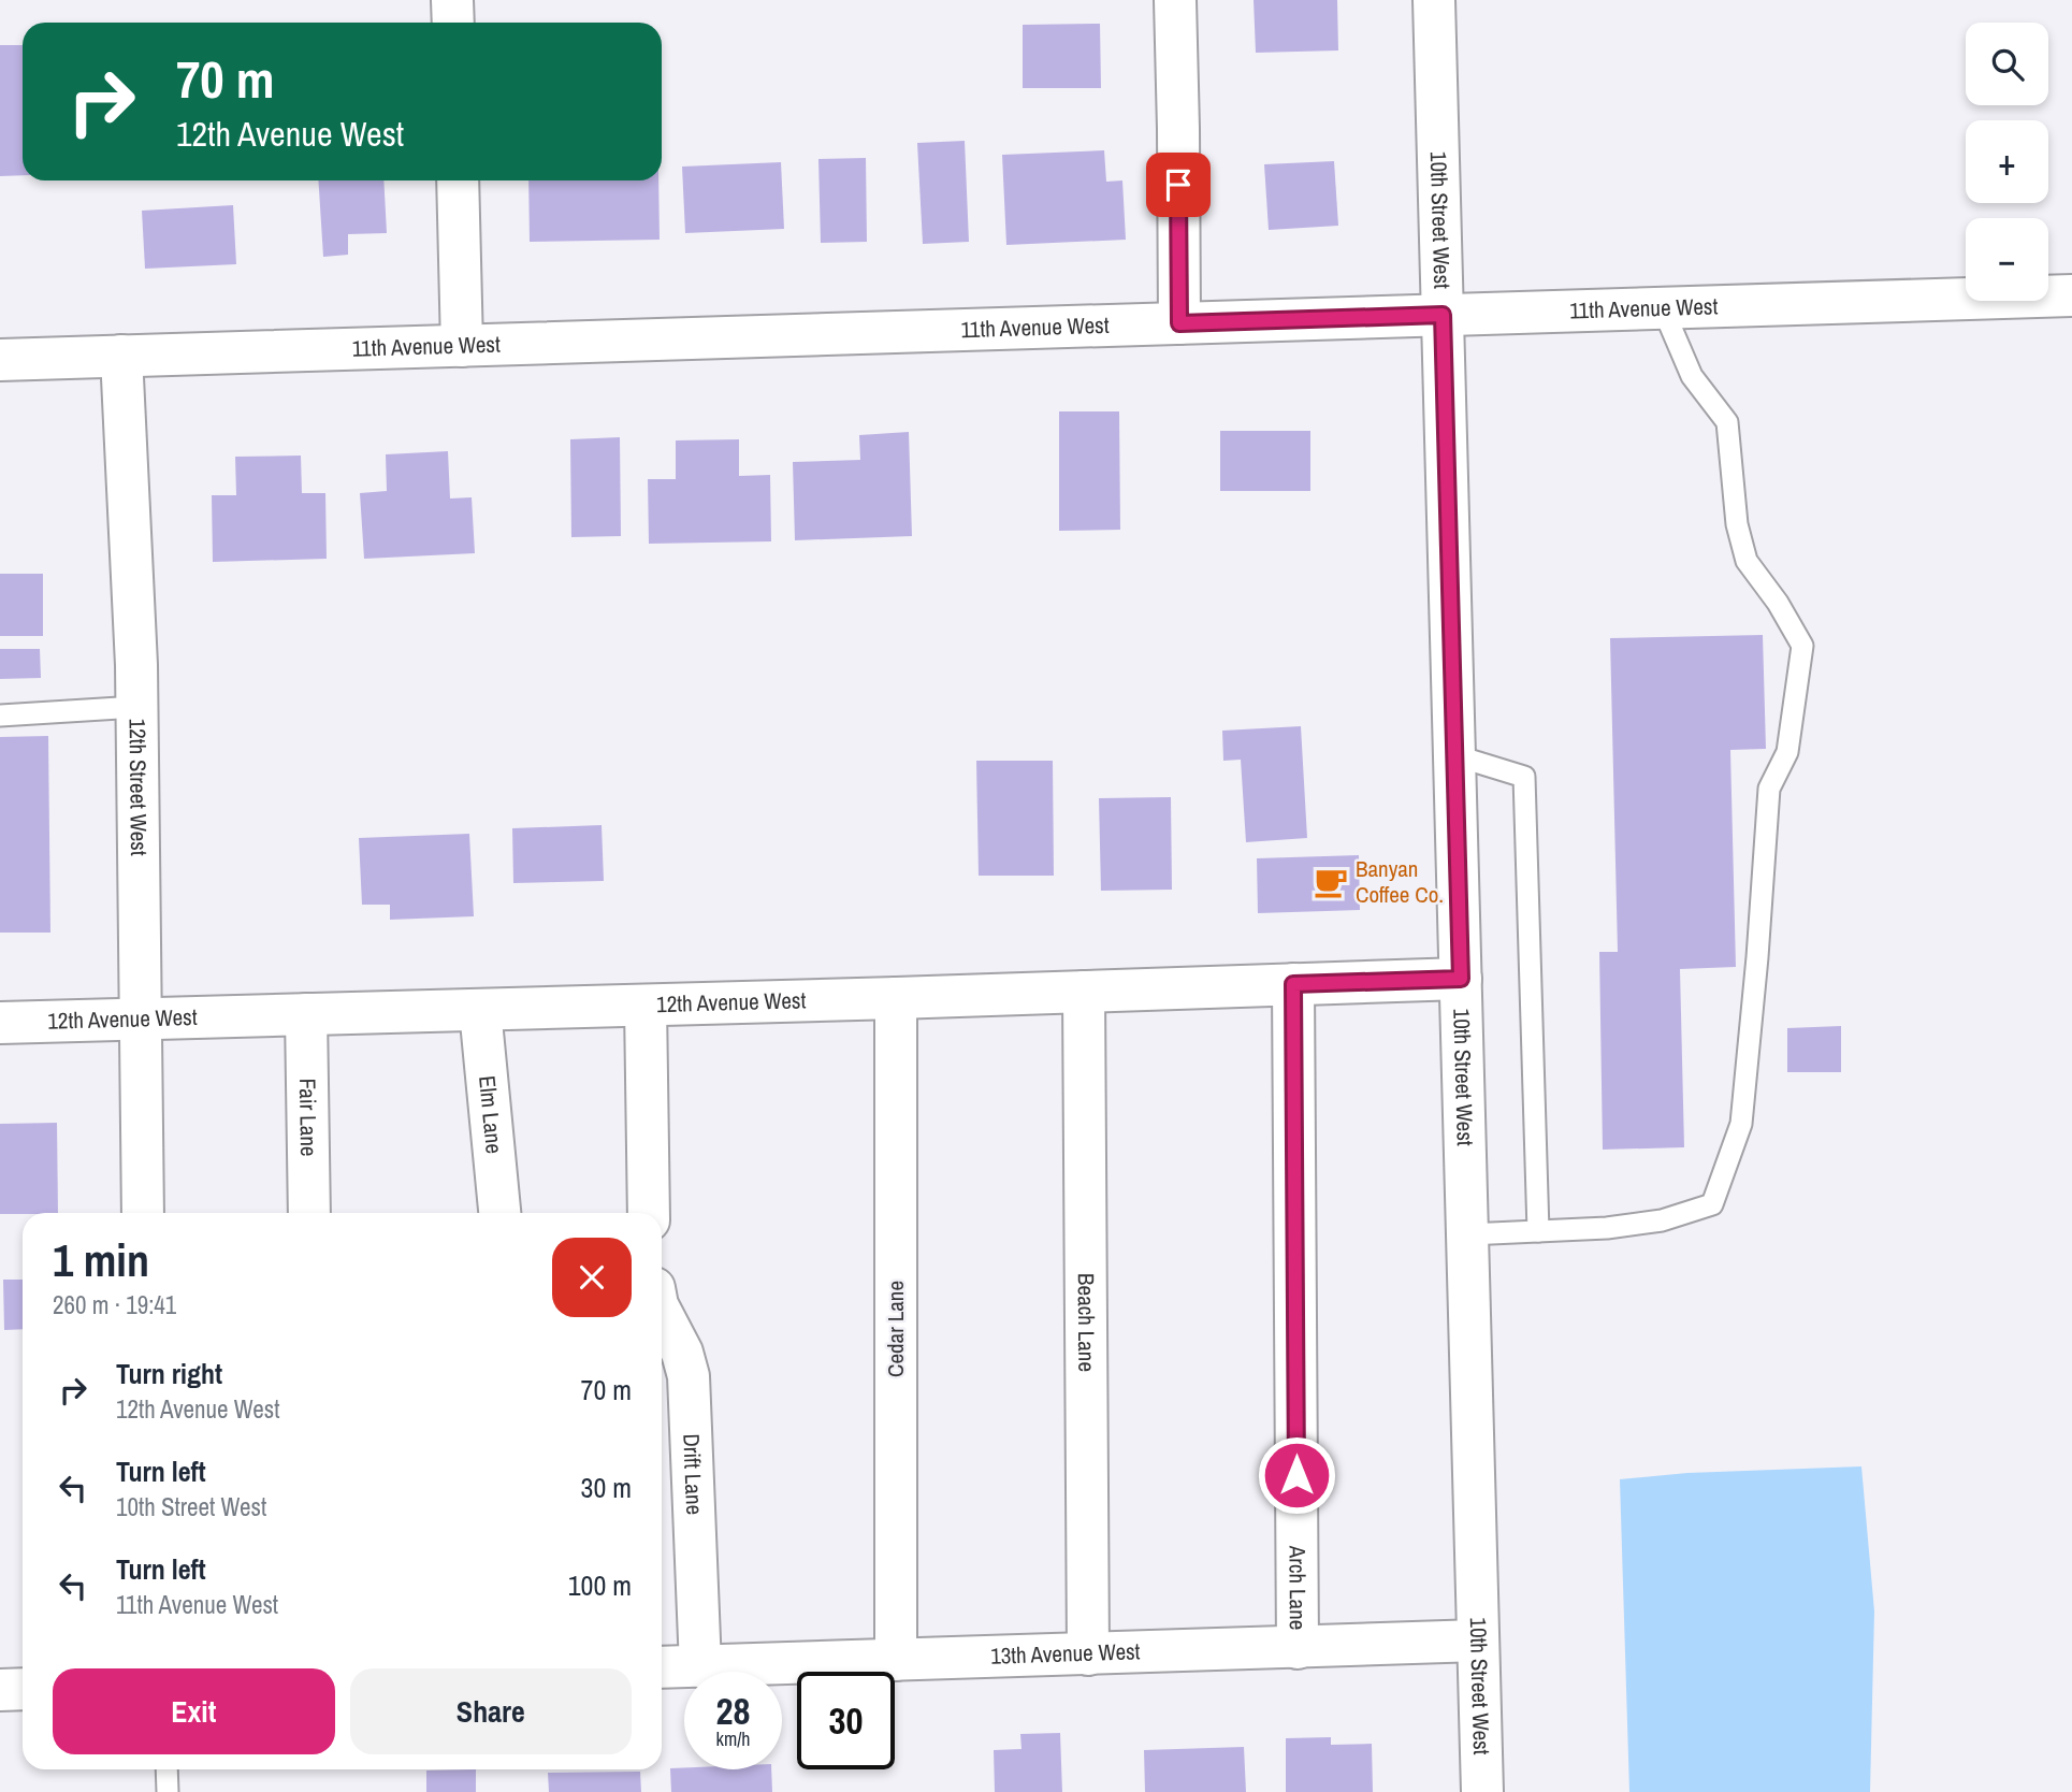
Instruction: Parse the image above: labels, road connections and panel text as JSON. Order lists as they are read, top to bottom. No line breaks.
{"streets":{"street":["10th Street West","11th Avenue West","12th Street West","12th Avenue West","Elm Lane","Fair Lane","Beach Lane","Cedar Lane","Drift Lane","Arch Lane","13th Avenue West"]},"crossings":[["10th Street West","11th Avenue West"],["10th Street West","12th Avenue West"],["10th Street West","13th Avenue West"],["11th Avenue West","12th Street West"],["12th Street West","12th Avenue West"],["12th Avenue West","Elm Lane"],["12th Avenue West","Fair Lane"],["12th Avenue West","Beach Lane"],["12th Avenue West","Cedar Lane"],["12th Avenue West","Arch Lane"],["Beach Lane","13th Avenue West"],["Cedar Lane","13th Avenue West"],["Drift Lane","13th Avenue West"],["Arch Lane","13th Avenue West"]],"places":{"cafe":["Banyan Coffee Co."]},"page":{"map_buttons":["+","−"],"turn":["70 m","12th Avenue West"],"heading":["1 min","260 m · 19:41"],"list":[{"name":"Turn right","note":"12th Avenue West","value":"70 m"},{"name":"Turn left","note":"10th Street West","value":"30 m"},{"name":"Turn left","note":"11th Avenue West","value":"100 m"}],"buttons":["Exit","Share"],"speed":"28 km/h","limit":"30"}}
